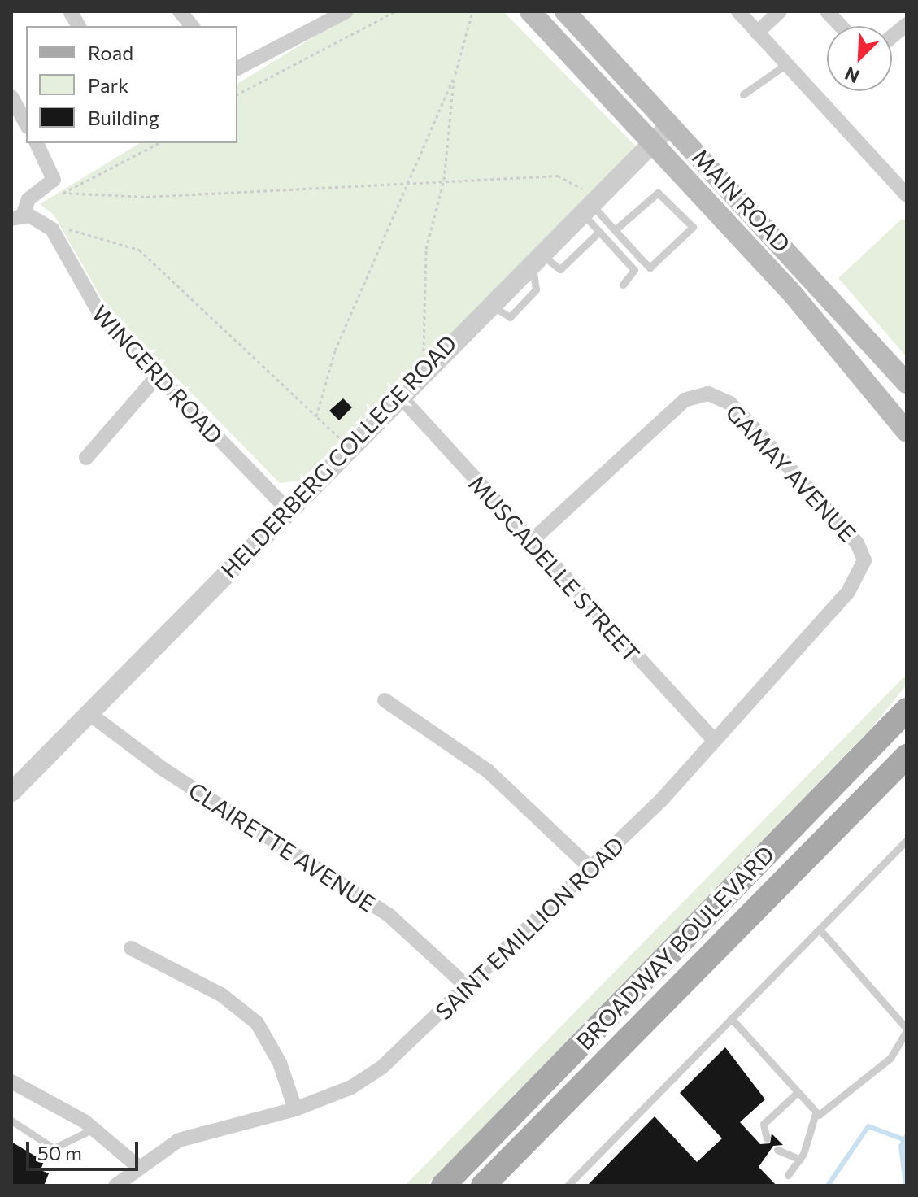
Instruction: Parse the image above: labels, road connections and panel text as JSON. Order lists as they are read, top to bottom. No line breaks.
{"streets":{"main road":["MAIN ROAD","BROADWAY BOULEVARD"],"street":["WINGERD ROAD","HELDERBERG COLLEGE ROAD","GAMAY AVENUE","MUSCADELLE STREET","CLAIRETTE AVENUE","SAINT EMILLION ROAD"]},"crossings":[["MAIN ROAD","HELDERBERG COLLEGE ROAD"],["WINGERD ROAD","HELDERBERG COLLEGE ROAD"],["HELDERBERG COLLEGE ROAD","MUSCADELLE STREET"],["HELDERBERG COLLEGE ROAD","CLAIRETTE AVENUE"],["GAMAY AVENUE","MUSCADELLE STREET"],["GAMAY AVENUE","SAINT EMILLION ROAD"],["MUSCADELLE STREET","SAINT EMILLION ROAD"],["CLAIRETTE AVENUE","SAINT EMILLION ROAD"]],"legend":["Road","Park","Building"],"scale_bar":"50 m","north":"bottom left"}
